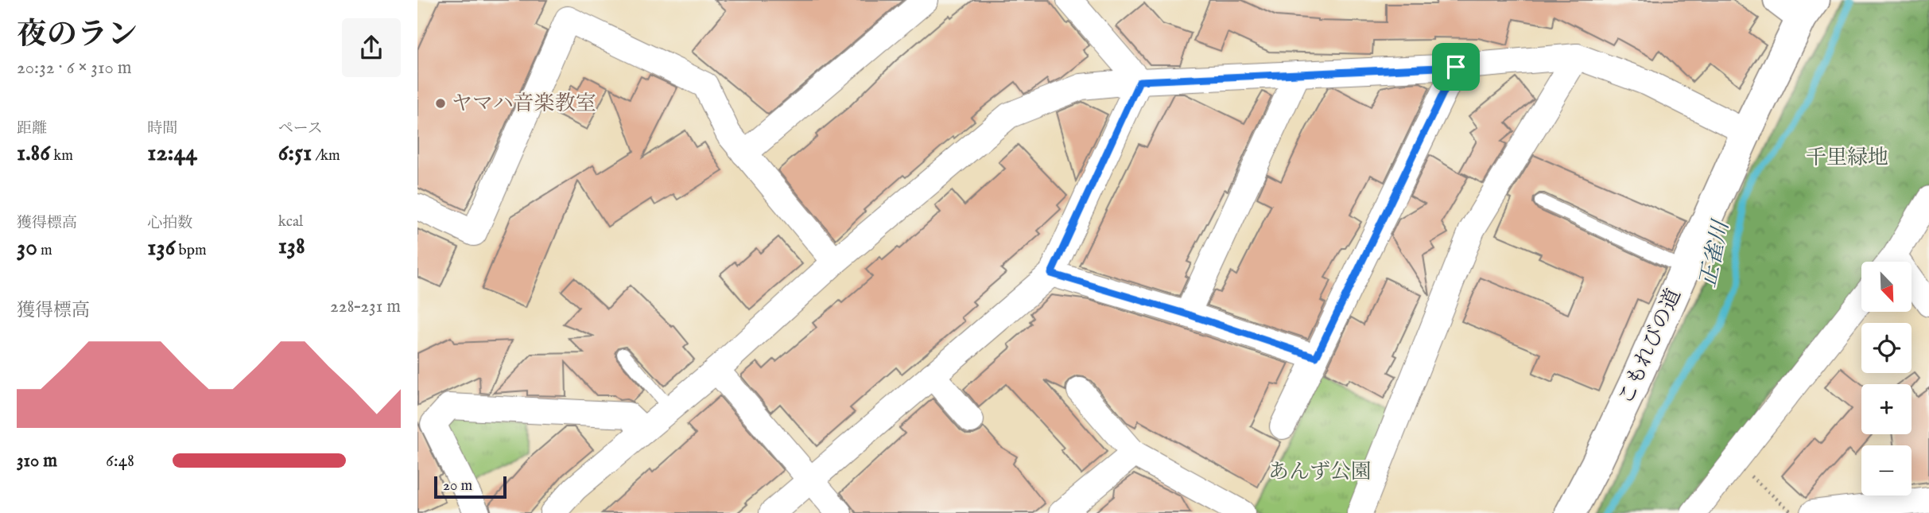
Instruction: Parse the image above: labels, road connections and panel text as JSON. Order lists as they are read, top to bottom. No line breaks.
{"streets":{"street":["こもれびの道"]},"water":["正雀川"],"parks":["千里緑地","あんず公園"],"places":["ヤマハ音楽教室"],"scale_bar":"20 m","north":"bottom right","page":{"heading":["夜のラン","20:32 · 6 × 310 m"],"stats":[["距離","1.86 km"],["時間","12:44"],["ペース","6:51 /km"],["獲得標高","30 m"],["心拍数","136 bpm"],["kcal","138"]],"map_buttons":["+","−"],"chart":["獲得標高","228–231 m"],"list":[{"name":"310 m","note":"6:48"}],"scale":"20 m"}}
